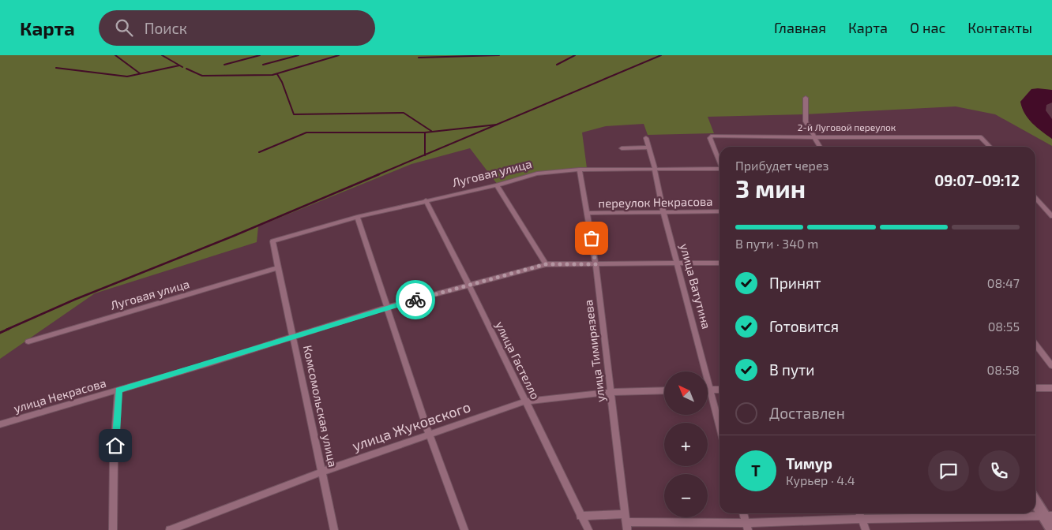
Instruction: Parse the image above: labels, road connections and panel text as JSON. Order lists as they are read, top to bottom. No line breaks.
{"streets":{"street":["2-й Луговой переулок","Луговая улица","переулок Некрасова","улица Ватутина","улица Тимирязева","улица Гастелло","улица Некрасова","Комсомольская улица","улица Жуковского"]},"crossings":[["Луговая улица","улица Ватутина"],["Луговая улица","улица Тимирязева"],["Луговая улица","улица Гастелло"],["Луговая улица","Комсомольская улица"],["переулок Некрасова","улица Ватутина"],["переулок Некрасова","улица Тимирязева"],["улица Ватутина","улица Некрасова"],["улица Тимирязева","улица Некрасова"],["улица Тимирязева","улица Жуковского"],["улица Гастелло","улица Некрасова"],["улица Гастелло","улица Жуковского"],["улица Некрасова","Комсомольская улица"],["Комсомольская улица","улица Жуковского"]],"north":"top left","page":{"header":"Карта","search":"Поиск","nav":["Главная","Карта","О нас","Контакты"],"heading":["3 мин","Прибудет через","09:07–09:12"],"panel":["Тимур","Курьер · 4.4"],"bar":"В пути · 340 m","list":[["Принят","08:47"],["Готовится","08:55"],["В пути","08:58"],"Доставлен"],"map_buttons":["+","−"],"round":"Т"}}
